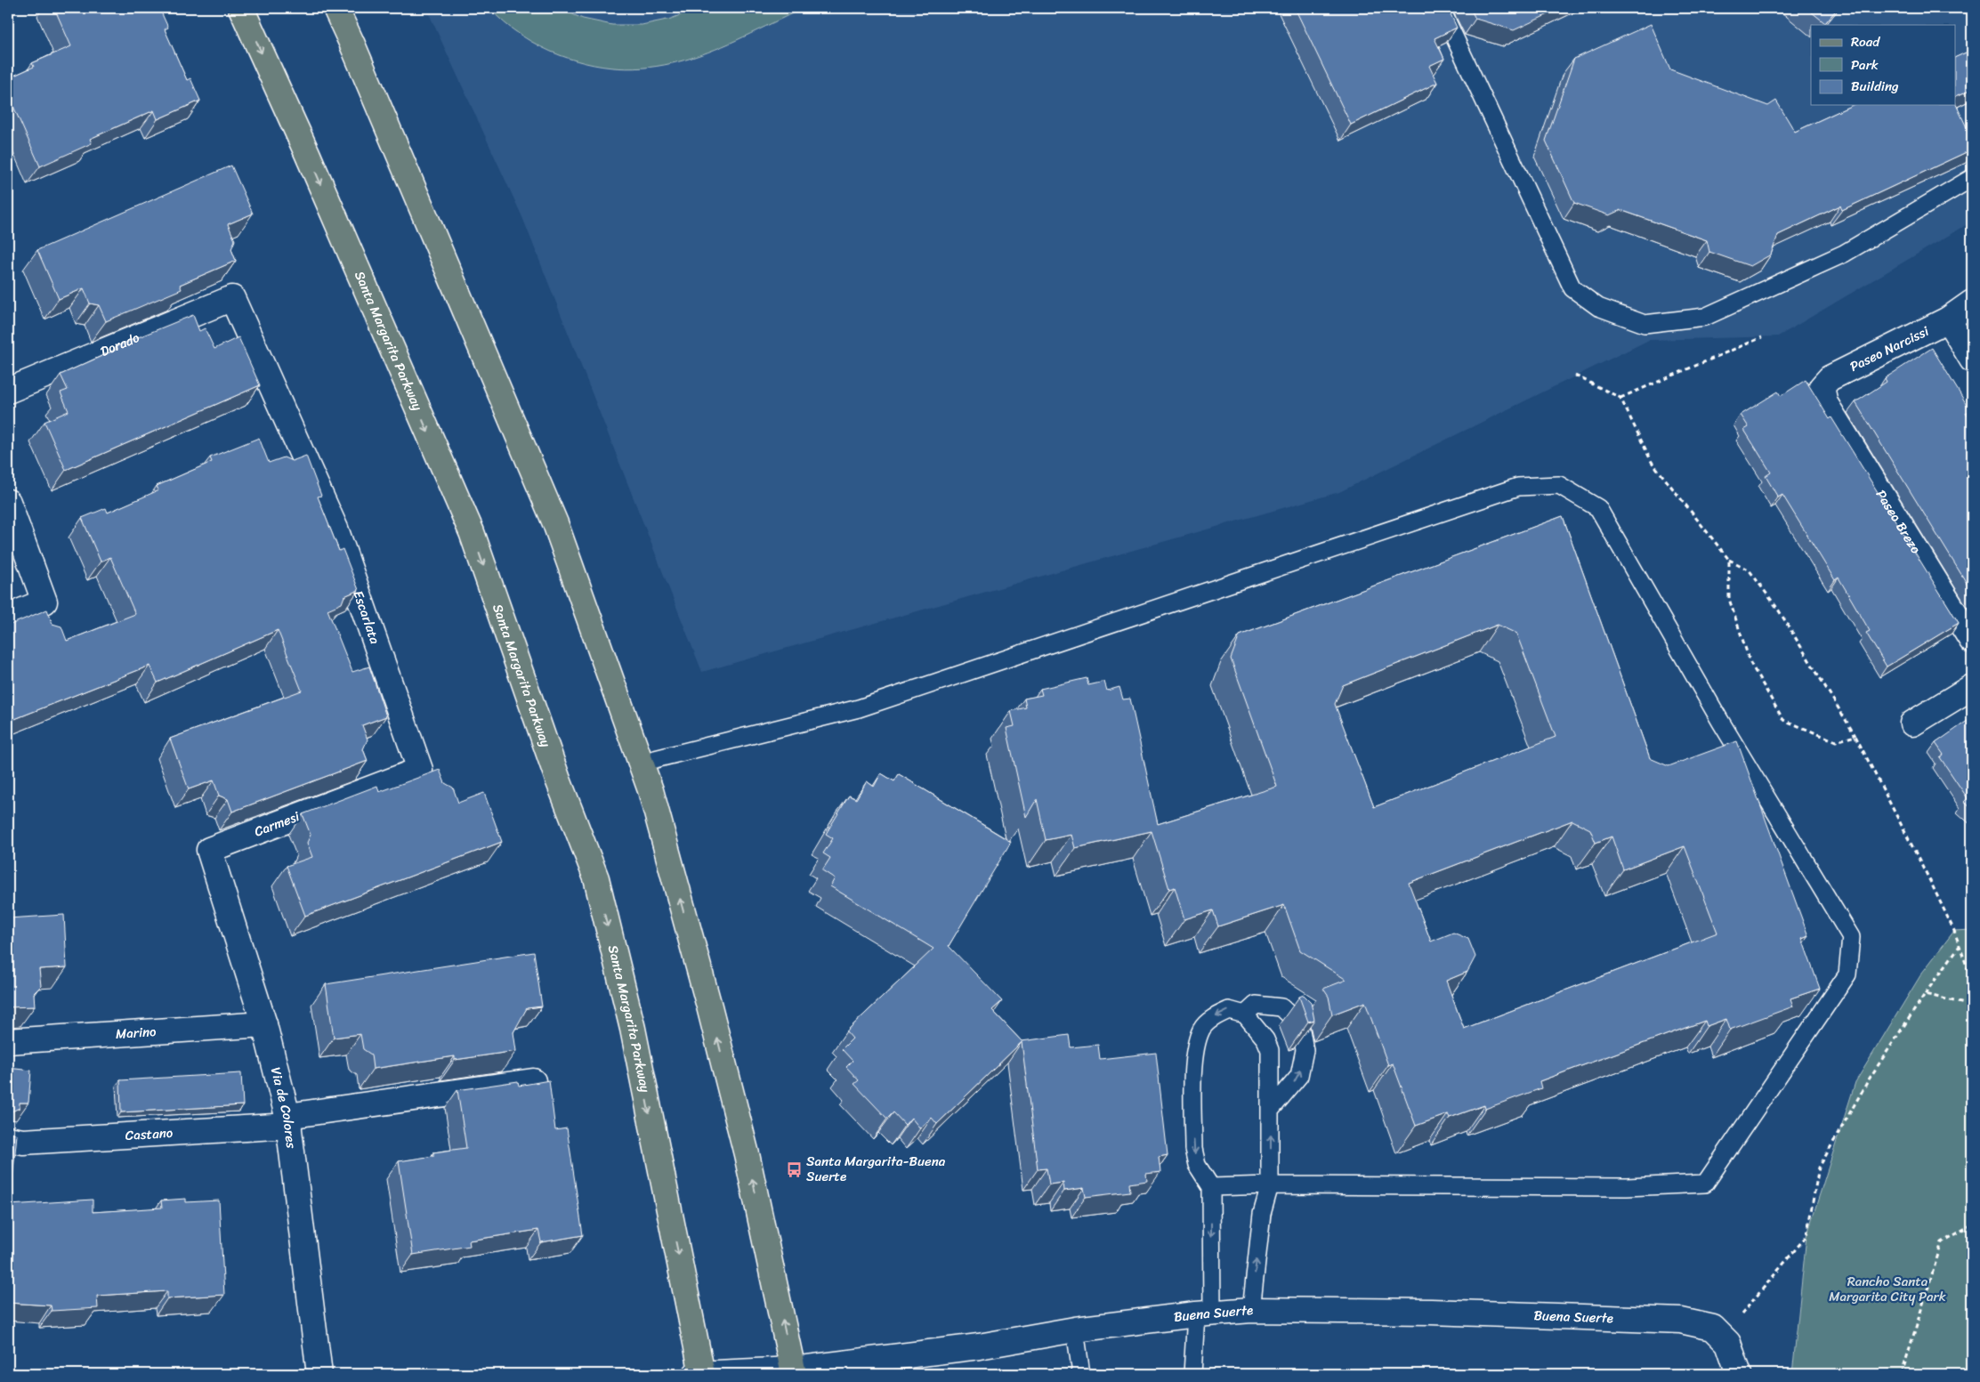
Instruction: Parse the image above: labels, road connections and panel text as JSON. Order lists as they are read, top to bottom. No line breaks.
{"streets":{"main road":["Santa Margarita Parkway"],"street":["Dorado","Paseo Narcissi","Paseo Brezo","Escarlata","Carmesi","Marino","Via de Colores","Castano","Buena Suerte"]},"crossings":[["Santa Margarita Parkway","Buena Suerte"],["Dorado","Escarlata"],["Paseo Narcissi","Paseo Brezo"],["Escarlata","Carmesi"],["Carmesi","Via de Colores"],["Marino","Via de Colores"],["Via de Colores","Castano"]],"parks":["Rancho Santa Margarita City Park"],"places":{"bus stop":["Santa Margarita-Buena Suerte"]},"legend":["Road","Park","Building"]}
